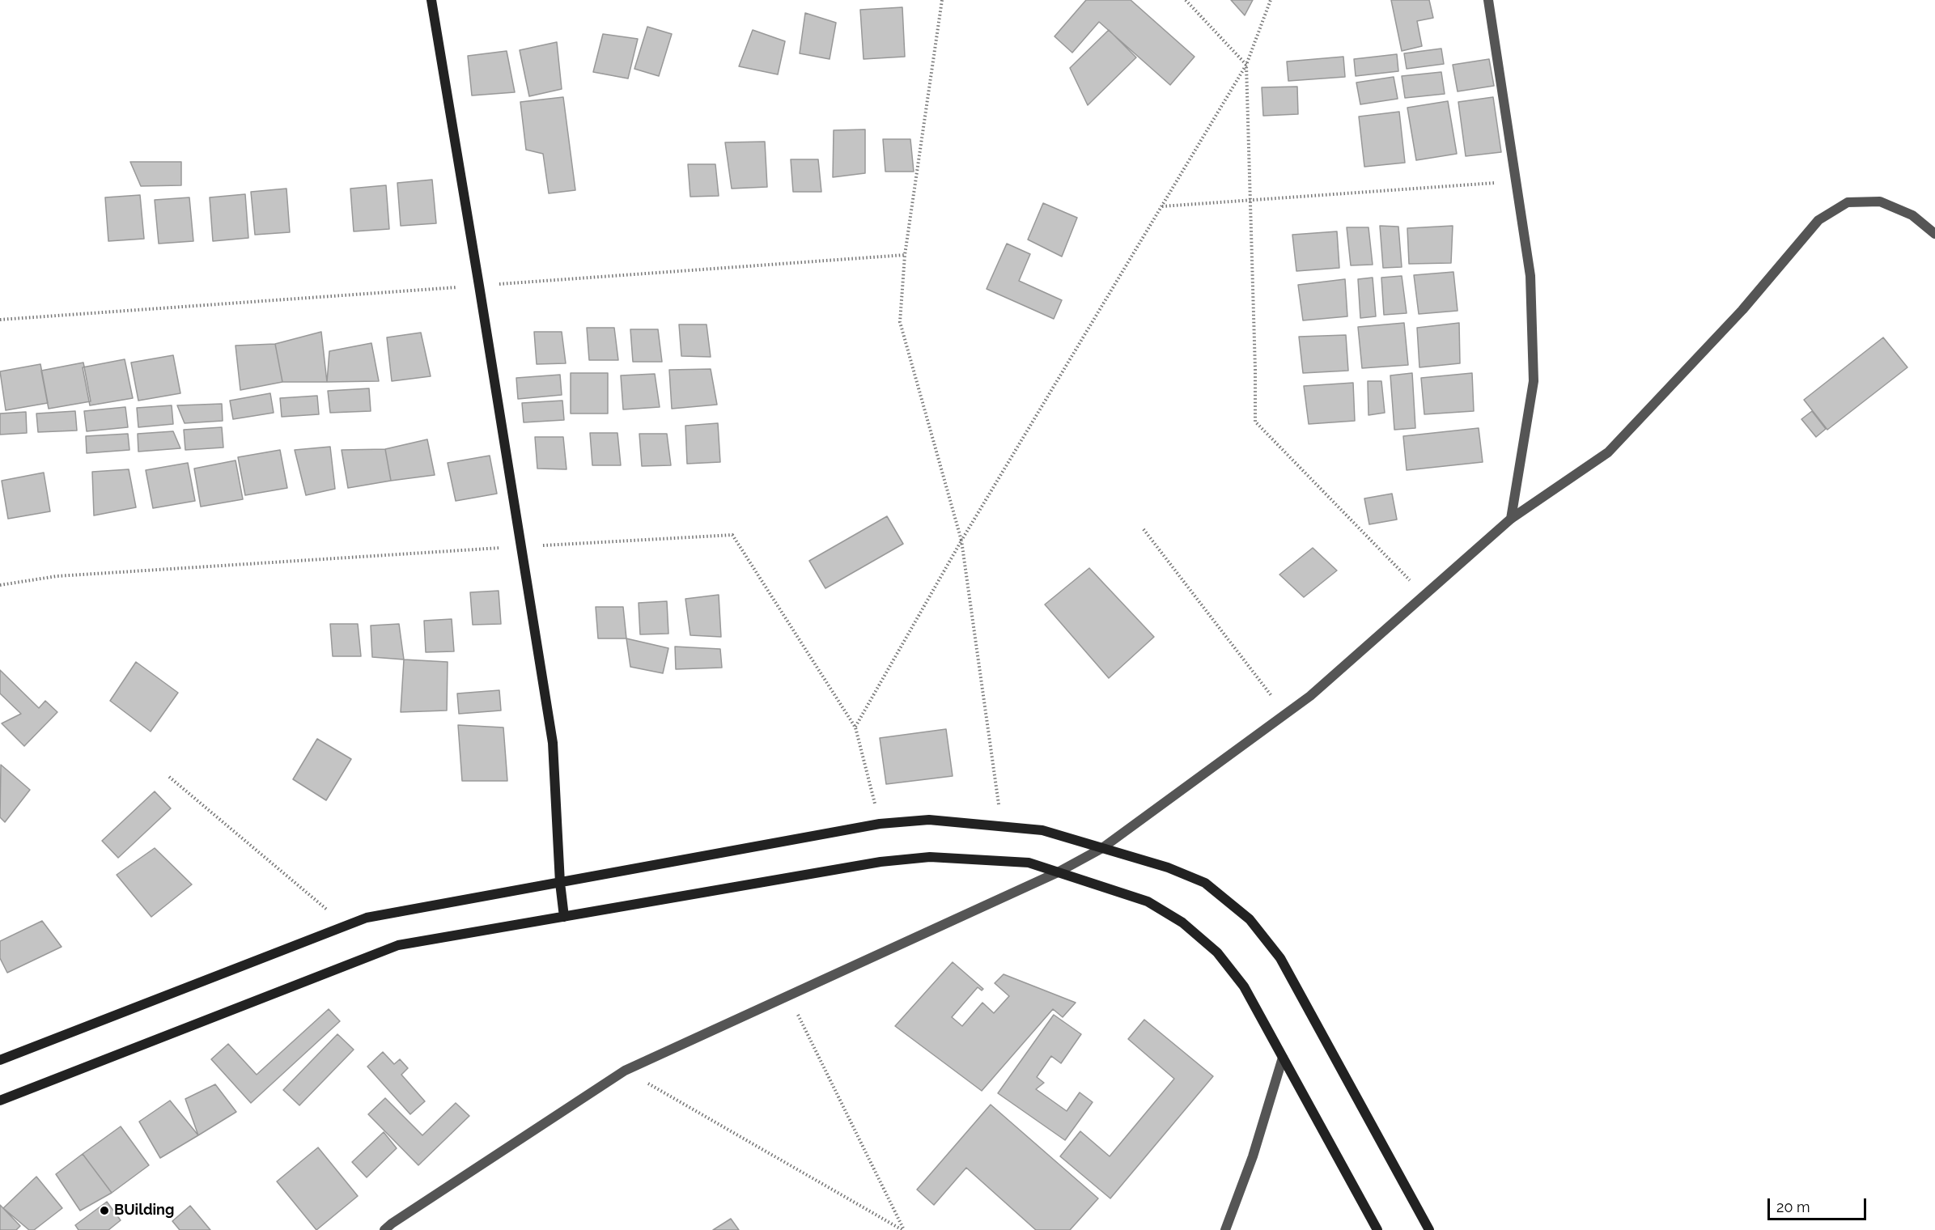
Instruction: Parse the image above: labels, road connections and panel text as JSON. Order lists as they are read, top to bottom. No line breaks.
{"places":["BUilding"],"scale_bar":"20 m"}
